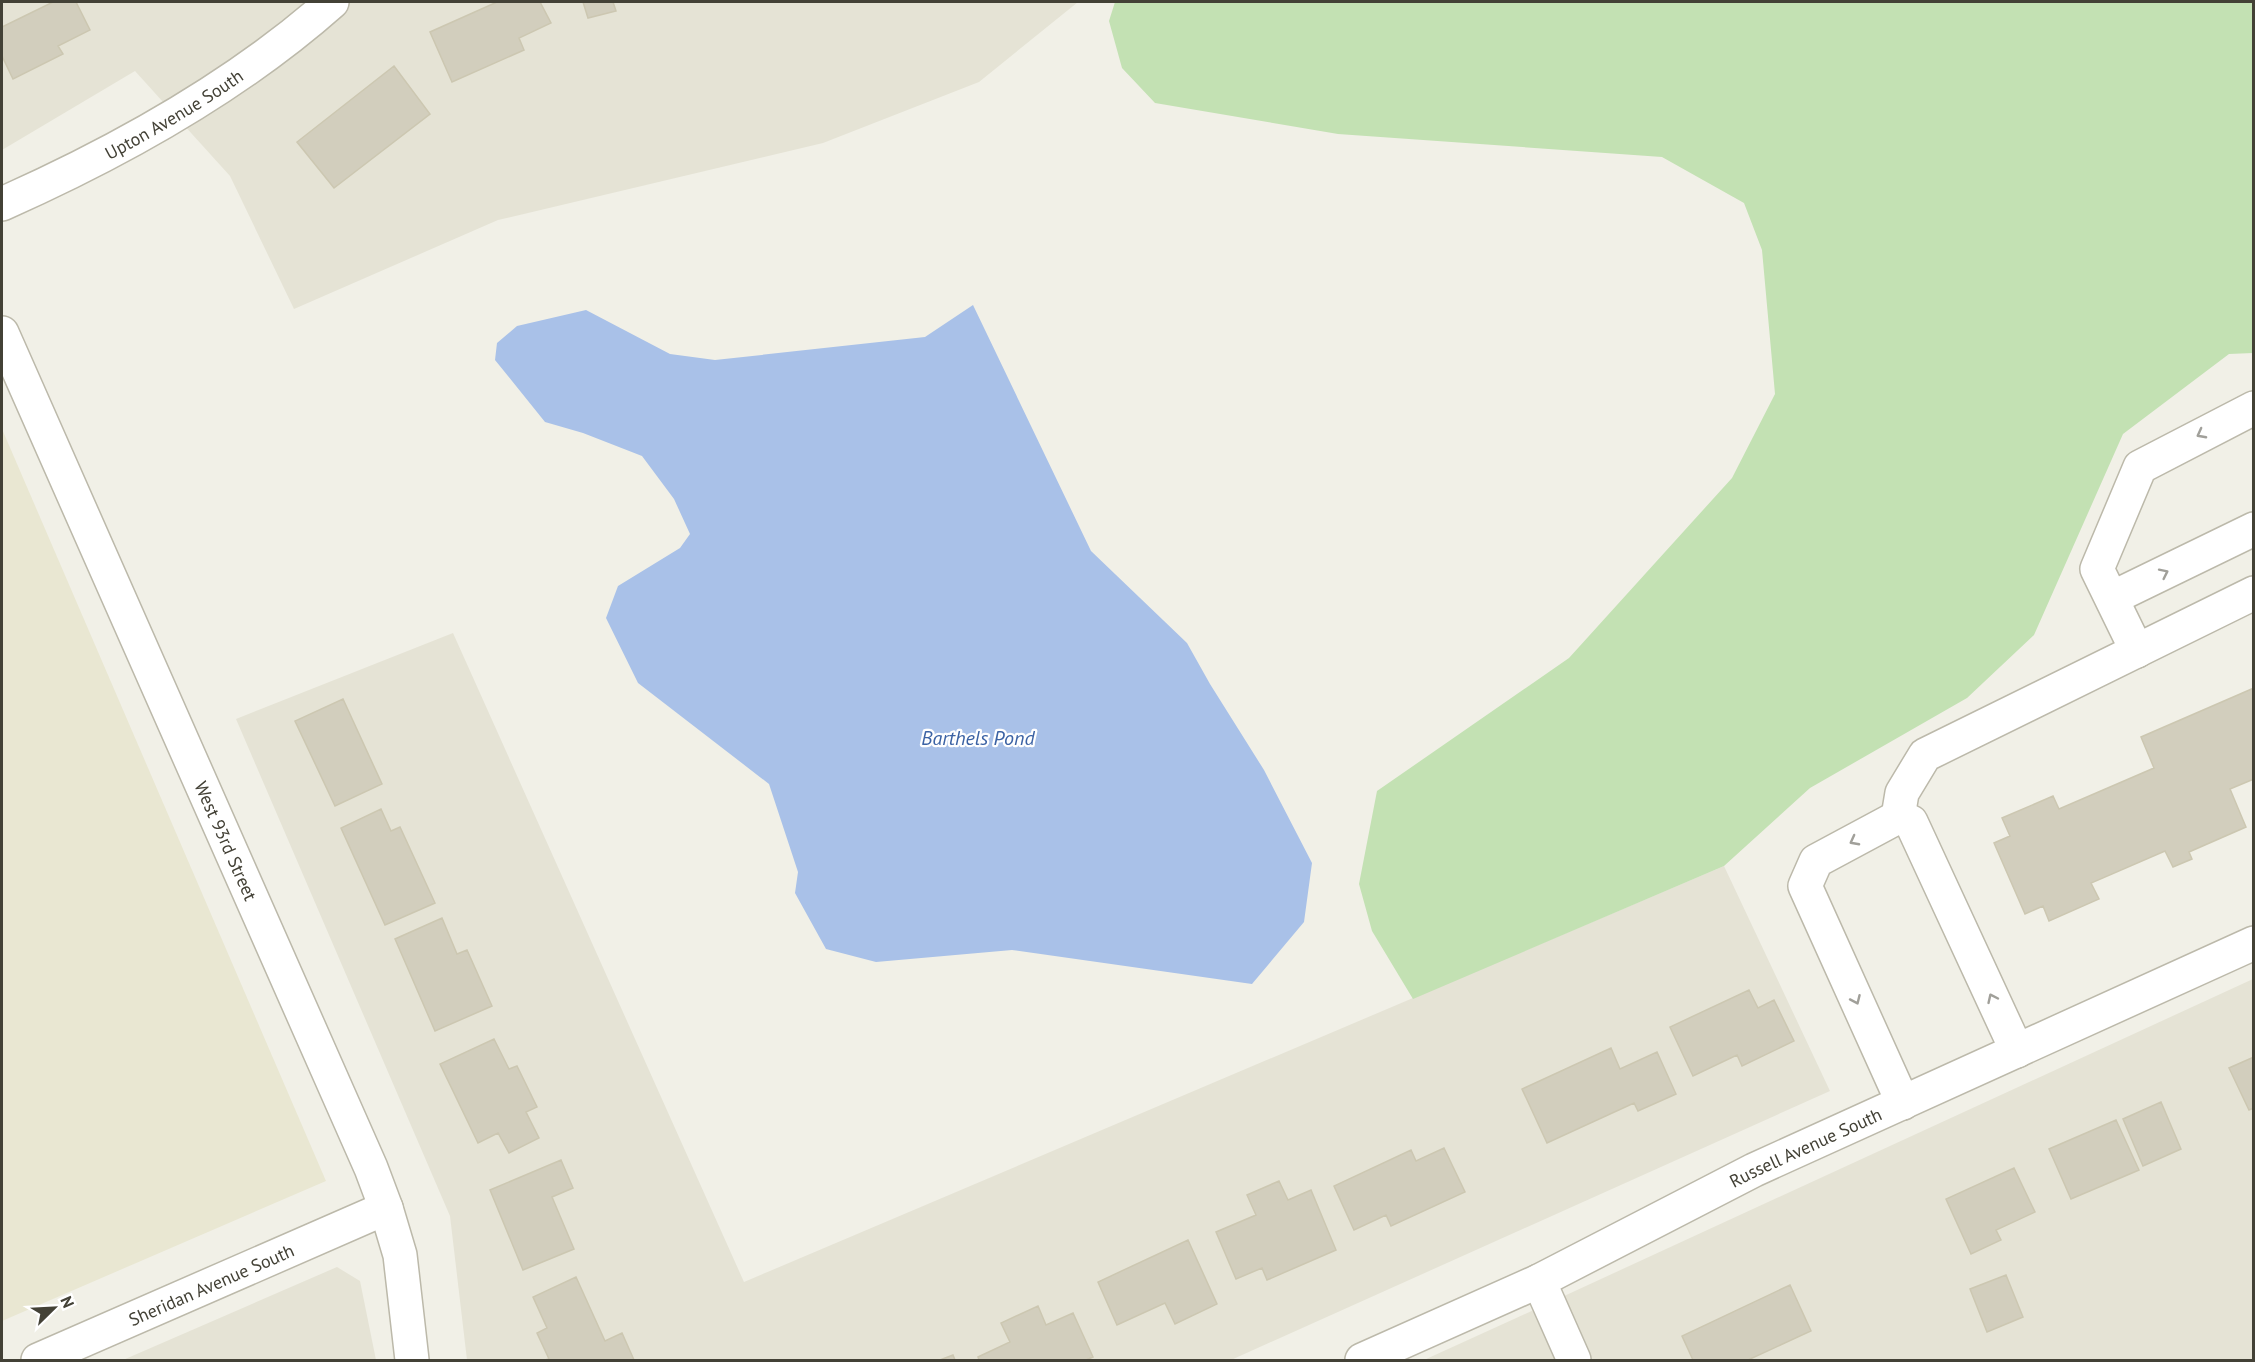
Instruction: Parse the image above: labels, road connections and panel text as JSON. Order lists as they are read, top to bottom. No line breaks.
{"streets":{"street":["Upton Avenue South","West 93rd Street","Russell Avenue South","Sheridan Avenue South"]},"crossings":[["West 93rd Street","Sheridan Avenue South"]],"water":["Barthels Pond"],"north":"top right"}
